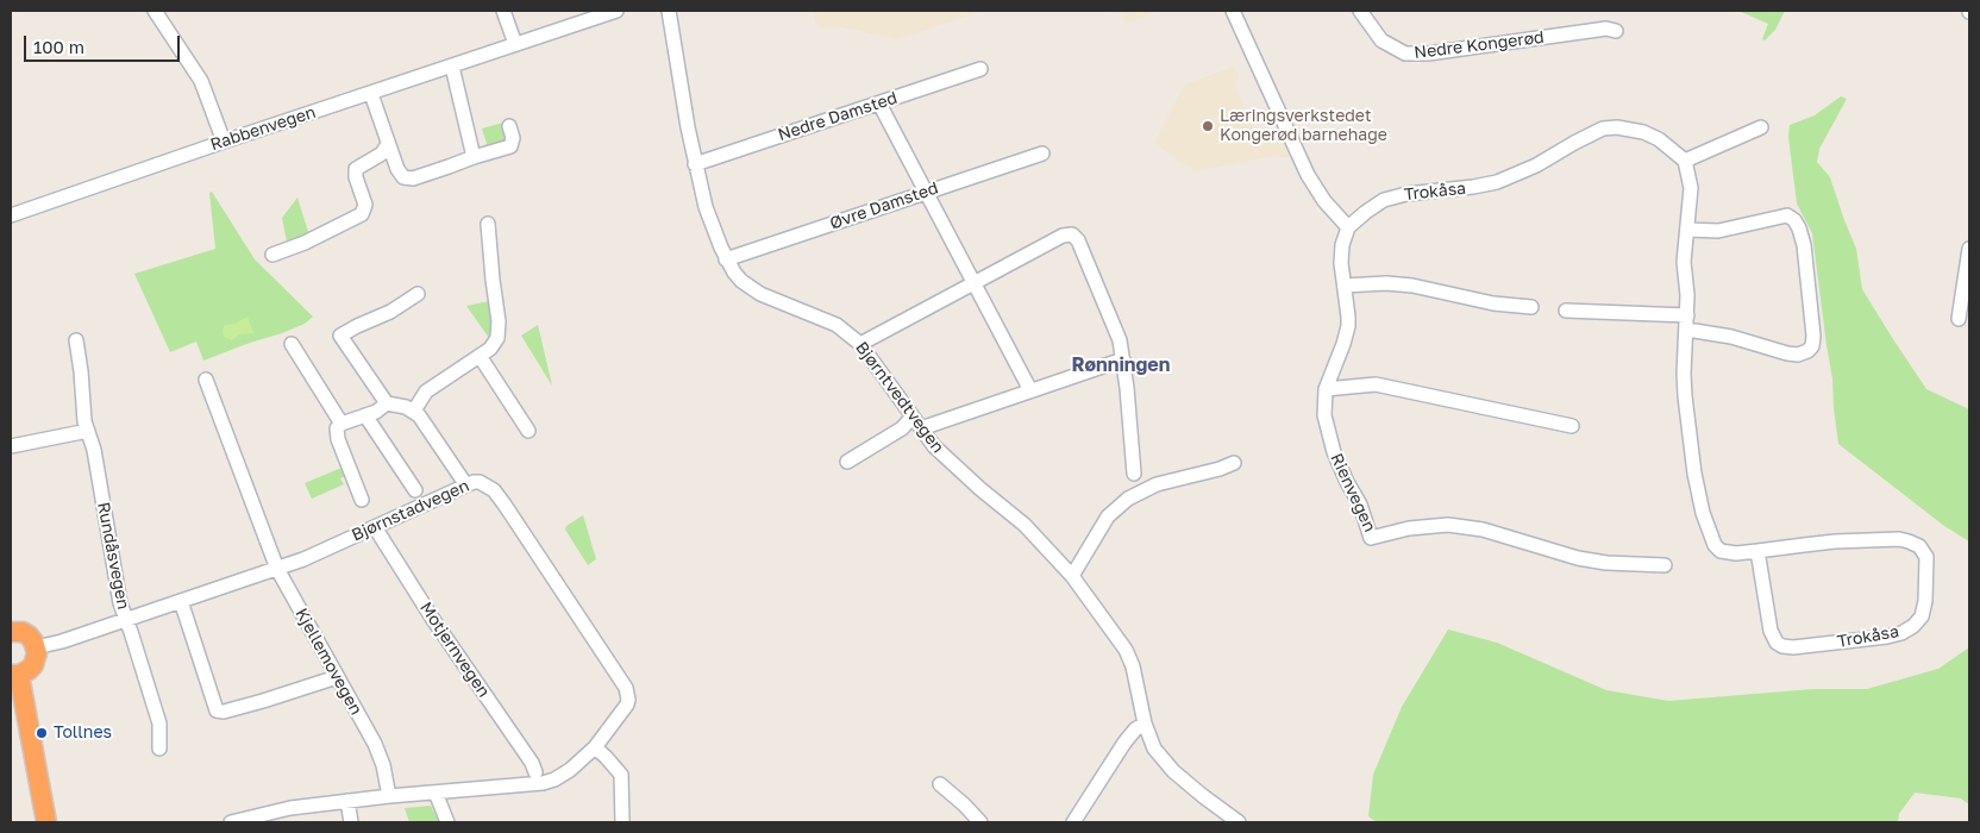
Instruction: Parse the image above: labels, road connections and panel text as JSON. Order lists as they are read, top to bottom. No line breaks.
{"streets":{"street":["Nedre Kongerød","Nedre Damsted","Rabbenvegen","Trokåsa","Øvre Damsted","Bjørntvedtvegen","Rienvegen","Bjørnstadvegen","Rundåsvegen","Motjernvegen","Kjellemovegen"]},"crossings":[["Nedre Damsted","Bjørntvedtvegen"],["Trokåsa","Rienvegen"],["Øvre Damsted","Bjørntvedtvegen"],["Bjørnstadvegen","Rundåsvegen"],["Bjørnstadvegen","Motjernvegen"],["Bjørnstadvegen","Kjellemovegen"]],"districts":["Rønningen"],"places":["Læringsverkstedet Kongerød barnehage","Tollnes"],"scale_bar":"100 m"}
